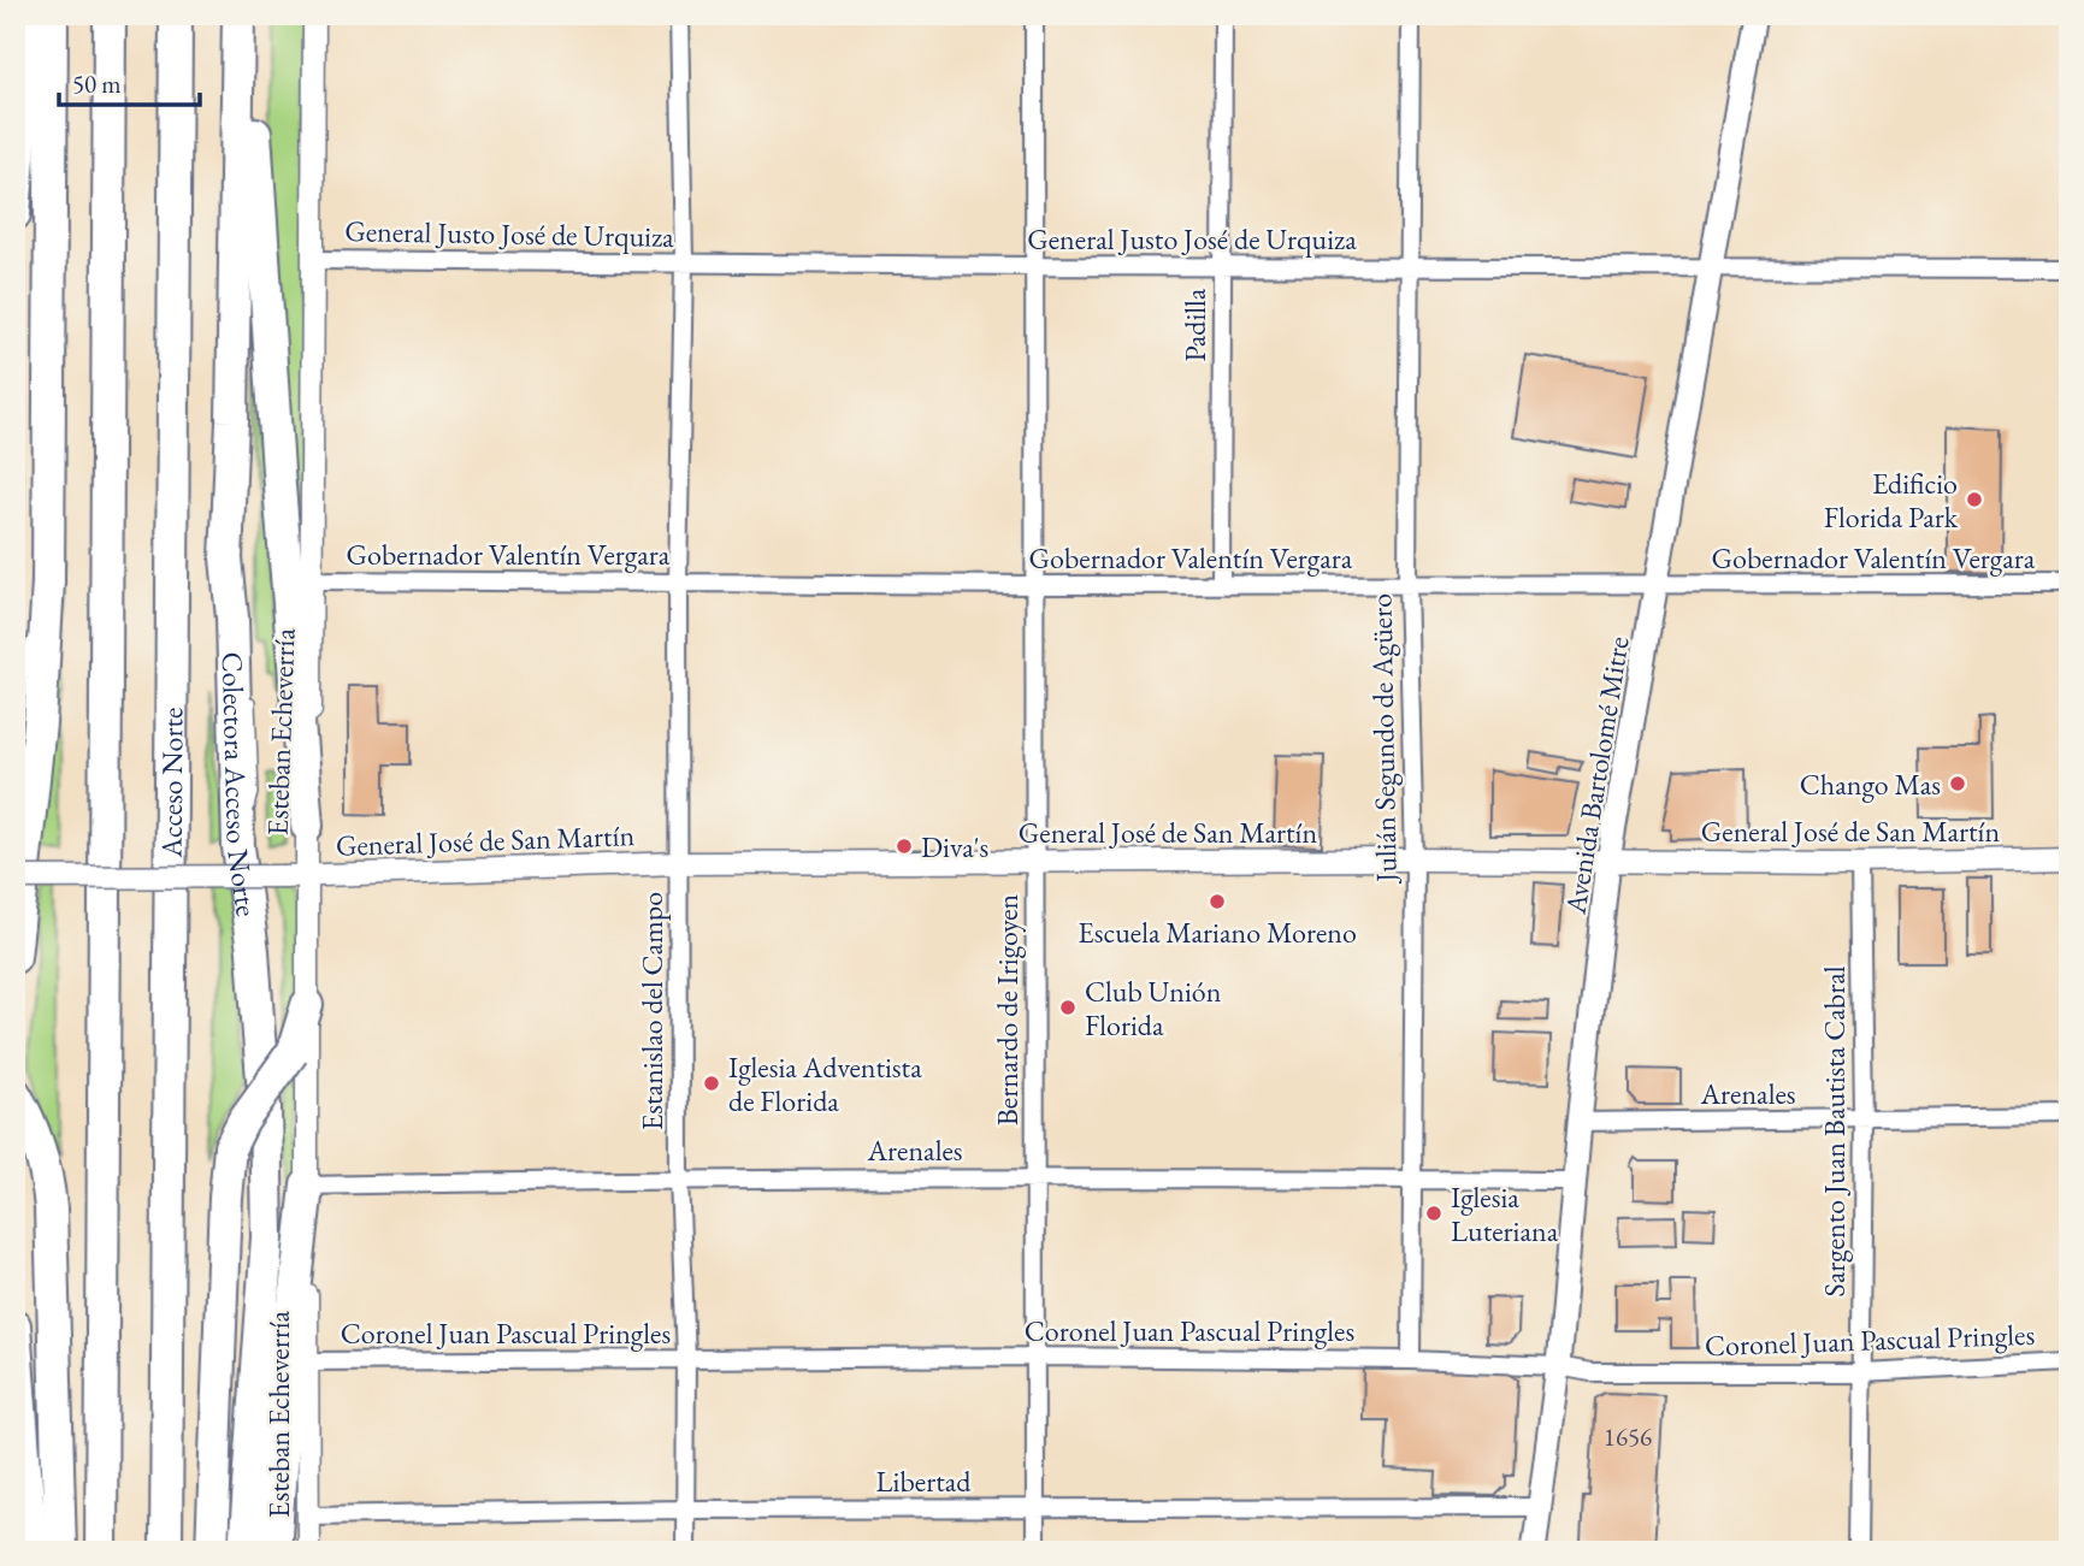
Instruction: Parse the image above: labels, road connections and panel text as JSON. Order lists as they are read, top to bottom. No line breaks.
{"streets":{"highway":["Acceso Norte","Colectora Acceso Norte"],"main road":["Avenida Bartolomé Mitre"],"street":["General Justo José de Urquiza","Padilla","Gobernador Valentín Vergara","Esteban Echeverría","Julián Segundo de Agüero","General José de San Martín","Bernardo de Irigoyen","Estanislao del Campo","Arenales","Sargento Juan Bautista Cabral","Coronel Juan Pascual Pringles","Libertad"]},"crossings":[["General Justo José de Urquiza","Padilla"],["General Justo José de Urquiza","Esteban Echeverría"],["General Justo José de Urquiza","Julián Segundo de Agüero"],["General Justo José de Urquiza","Avenida Bartolomé Mitre"],["General Justo José de Urquiza","Bernardo de Irigoyen"],["General Justo José de Urquiza","Estanislao del Campo"],["Padilla","Gobernador Valentín Vergara"],["Gobernador Valentín Vergara","Esteban Echeverría"],["Gobernador Valentín Vergara","Julián Segundo de Agüero"],["Gobernador Valentín Vergara","Avenida Bartolomé Mitre"],["Gobernador Valentín Vergara","Bernardo de Irigoyen"],["Gobernador Valentín Vergara","Estanislao del Campo"],["Esteban Echeverría","General José de San Martín"],["Esteban Echeverría","Arenales"],["Esteban Echeverría","Coronel Juan Pascual Pringles"],["Esteban Echeverría","Libertad"],["Julián Segundo de Agüero","General José de San Martín"],["Julián Segundo de Agüero","Arenales"],["Julián Segundo de Agüero","Coronel Juan Pascual Pringles"],["Avenida Bartolomé Mitre","General José de San Martín"],["Avenida Bartolomé Mitre","Arenales"],["Avenida Bartolomé Mitre","Coronel Juan Pascual Pringles"],["Avenida Bartolomé Mitre","Libertad"],["General José de San Martín","Bernardo de Irigoyen"],["General José de San Martín","Estanislao del Campo"],["General José de San Martín","Sargento Juan Bautista Cabral"],["Bernardo de Irigoyen","Arenales"],["Bernardo de Irigoyen","Coronel Juan Pascual Pringles"],["Bernardo de Irigoyen","Libertad"],["Estanislao del Campo","Arenales"],["Estanislao del Campo","Coronel Juan Pascual Pringles"],["Estanislao del Campo","Libertad"],["Arenales","Sargento Juan Bautista Cabral"],["Sargento Juan Bautista Cabral","Coronel Juan Pascual Pringles"]],"places":["Edificio Florida Park","Chango Mas","Diva's","Escuela Mariano Moreno","Club Unión Florida","Iglesia Adventista de Florida","Iglesia Luteriana"],"house_numbers":["1656"],"scale_bar":"50 m"}
